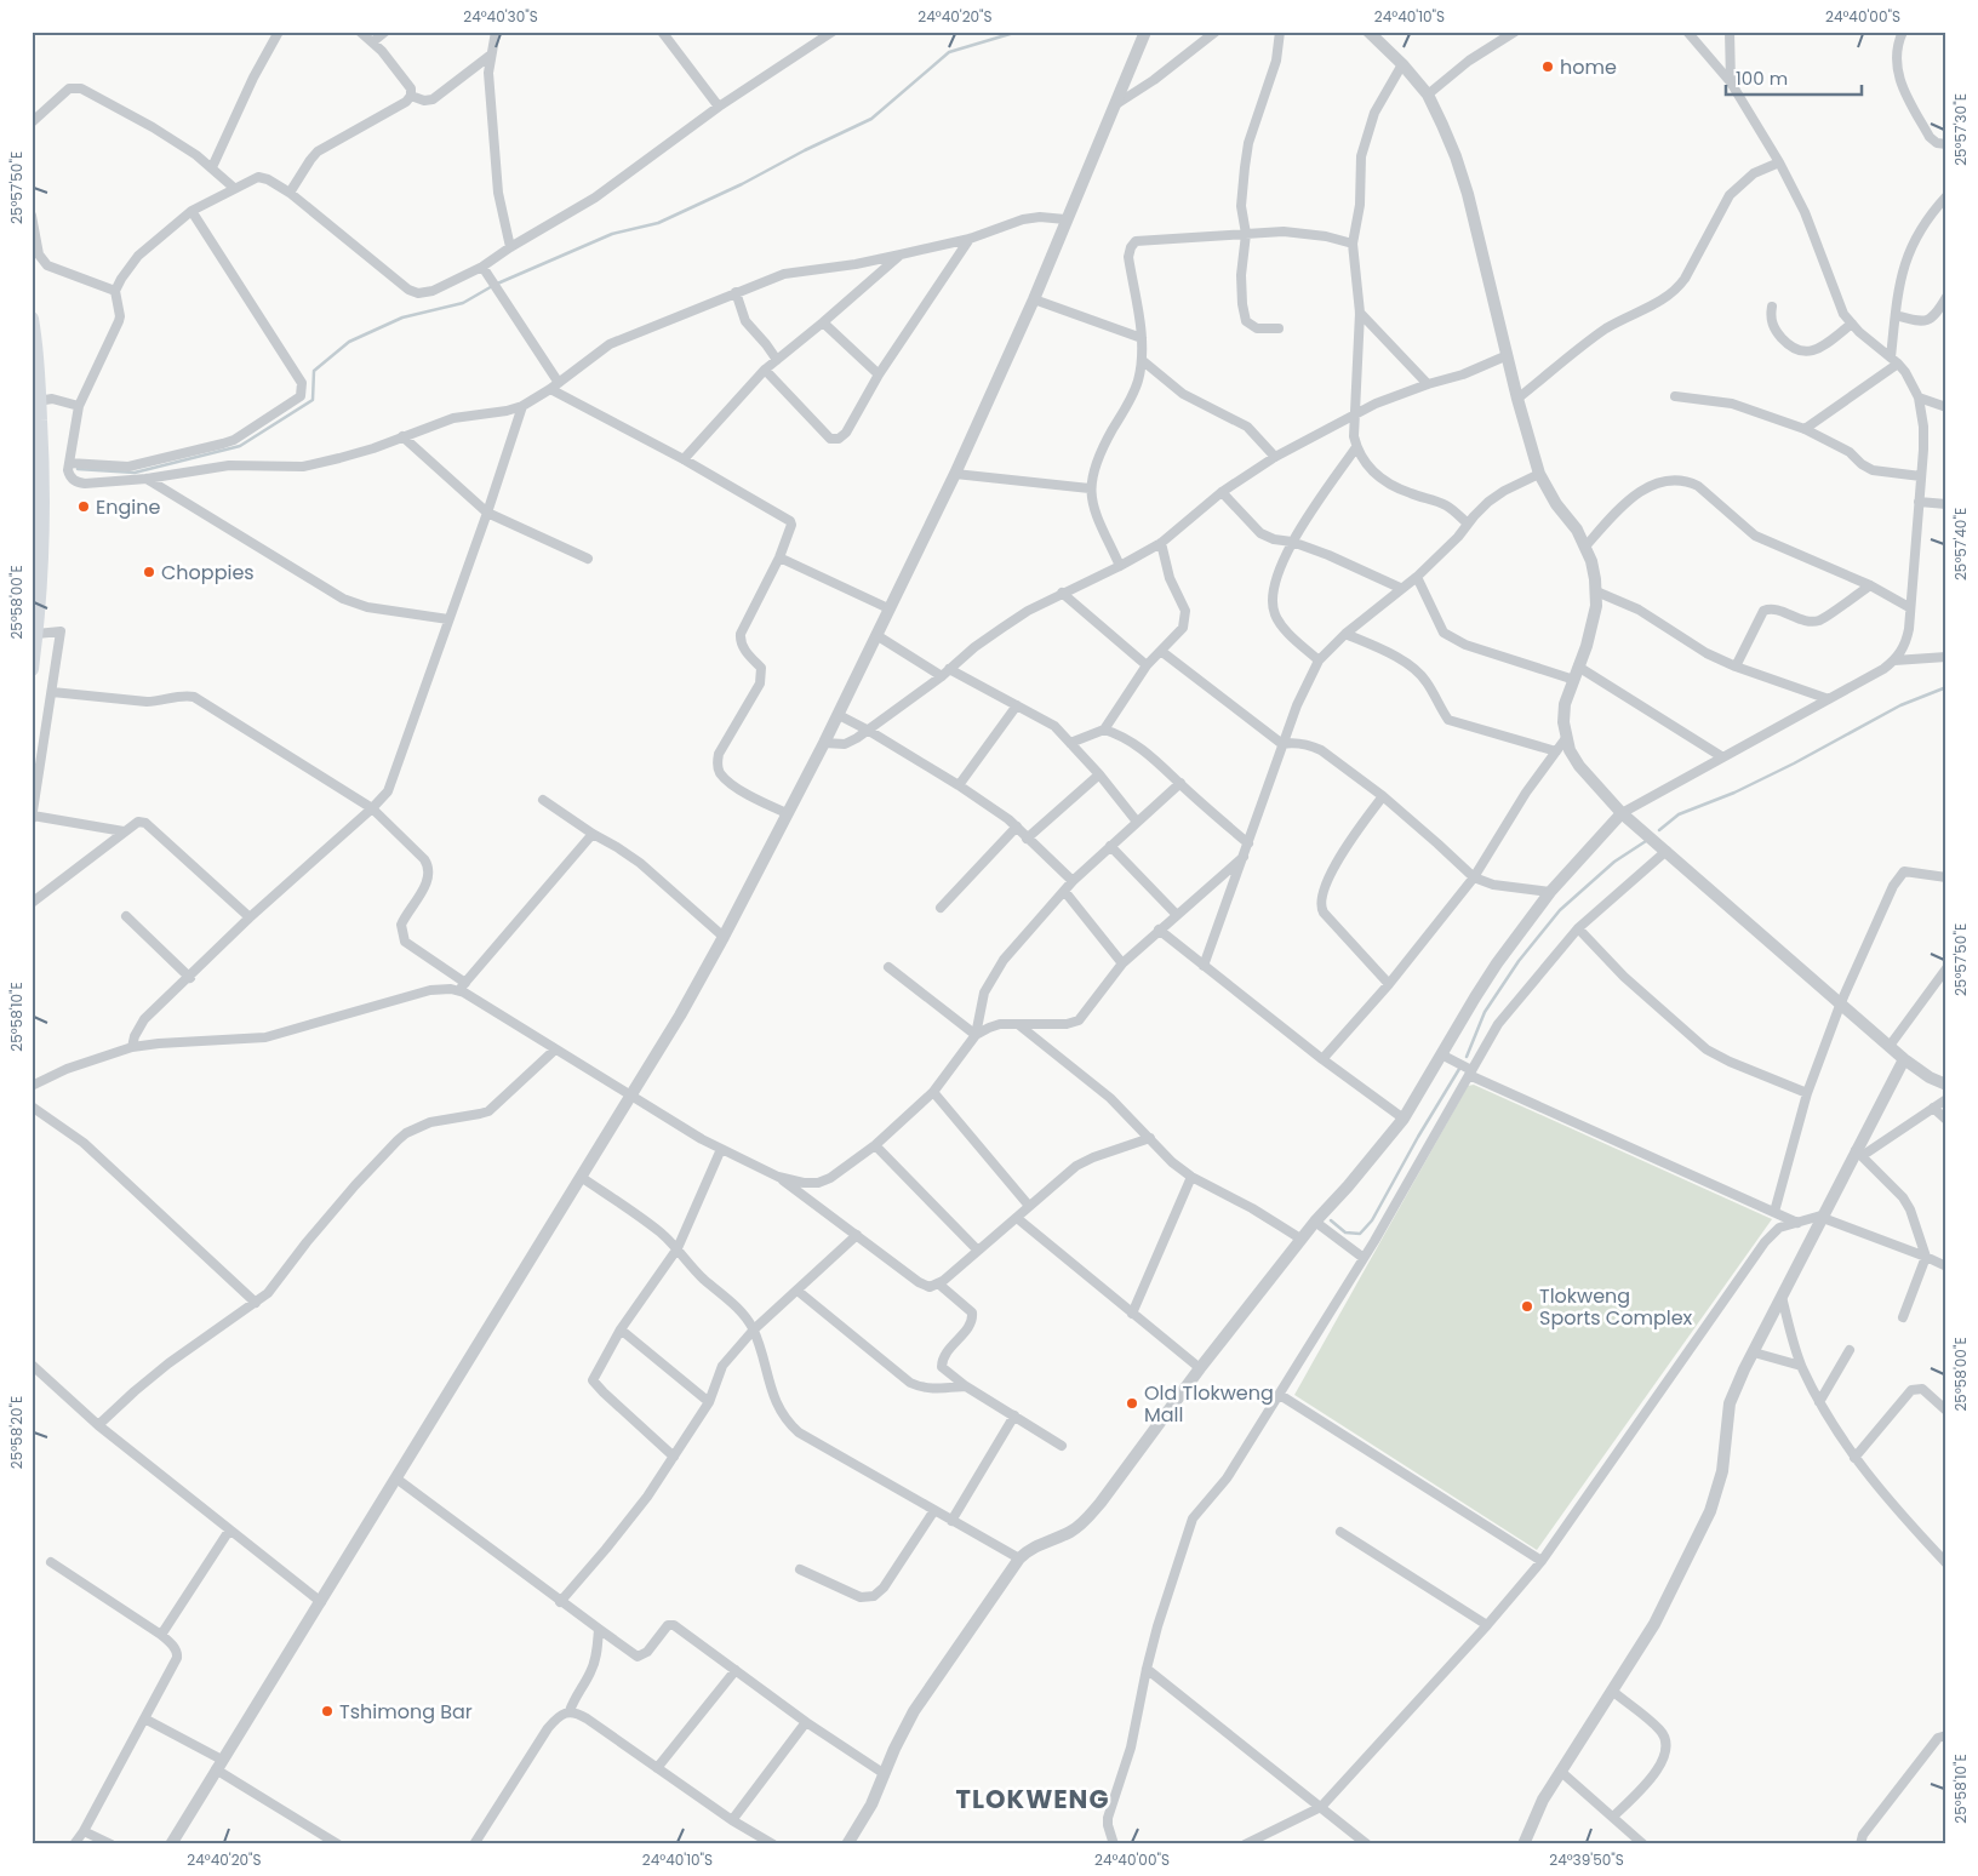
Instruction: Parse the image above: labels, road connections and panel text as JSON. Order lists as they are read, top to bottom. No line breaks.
{"districts":["TLOKWENG"],"places":["home","Engine","Choppies","Tlokweng Sports Complex","Old Tlokweng Mall","Tshimong Bar"],"scale_bar":"100 m","coordinates":["24°40'30\"S","24°40'20\"S","24°40'10\"S","24°40'00\"S","25°57'30\"E","25°57'50\"E","25°57'40\"E","25°58'00\"E","25°58'10\"E","25°58'20\"E","24°39'50\"S"]}
